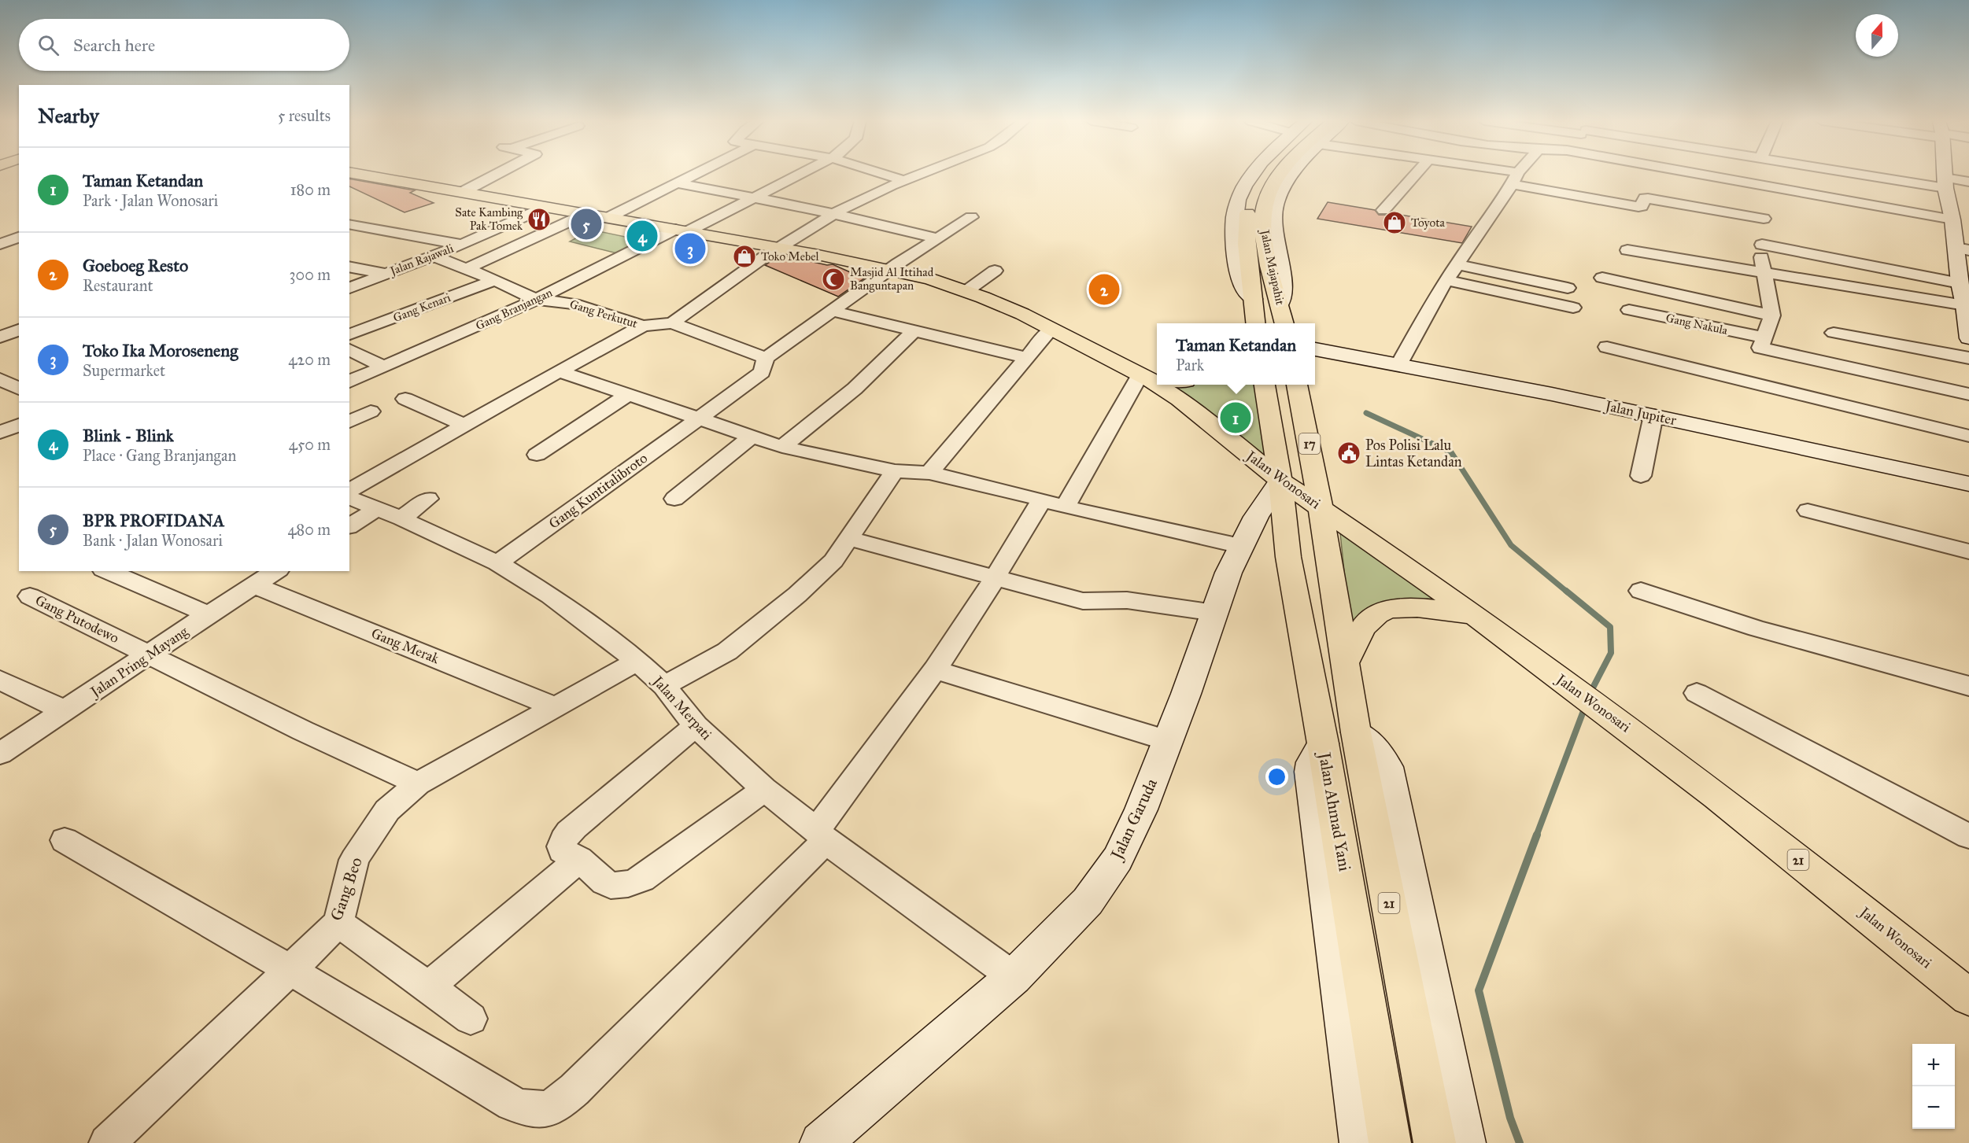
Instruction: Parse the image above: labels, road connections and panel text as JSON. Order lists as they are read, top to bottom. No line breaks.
{"streets":{"main road":["Jalan Majapahit","17","Jalan Wonosari","Jalan Ahmad Yani","21"],"street":["Jalan Rajawali","Gang Kenari","Gang Branjangan","Gang Perkutut","Gang Nakula","Jalan Jupiter","Gang Kuntitalibroto","Gang Putodewo","Gang Merak","Jalan Pring Mayang","Jalan Merpati","Jalan Garuda","Gang Beo"]},"crossings":[["Jalan Rajawali","Jalan Wonosari"],["Gang Branjangan","Gang Perkutut"],["Gang Branjangan","Jalan Wonosari"],["17","Jalan Wonosari"],["17","21"],["Jalan Wonosari","Jalan Ahmad Yani"],["Jalan Wonosari","Jalan Garuda"],["Jalan Wonosari","21"],["Gang Kuntitalibroto","Jalan Merpati"],["Gang Putodewo","Jalan Pring Mayang"],["Gang Putodewo","Gang Beo"],["Gang Merak","Jalan Pring Mayang"],["Gang Merak","Gang Beo"],["Jalan Merpati","Jalan Garuda"],["Jalan Merpati","Gang Beo"],["Jalan Ahmad Yani","Jalan Garuda"]],"places":{"restaurant":["Sate Kambing Pak Tomek"],"shop":["Toyota","Toko Mebel"],"mosque":["Masjid Al Ittihad Banguntapan"],"public building":["Pos Polisi Lalu Lintas Ketandan"]},"north":"top","page":{"search":"Search here","heading":["Nearby","5 results"],"list":[{"mark":"1","name":"Taman Ketandan","note":"Park · Jalan Wonosari","value":"180 m"},{"mark":"2","name":"Goeboeg Resto","note":"Restaurant","value":"300 m"},{"mark":"3","name":"Toko Ika Moroseneng","note":"Supermarket","value":"420 m"},{"mark":"4","name":"Blink - Blink","note":"Place · Gang Branjangan","value":"450 m"},{"mark":"5","name":"BPR PROFIDANA","note":"Bank · Jalan Wonosari","value":"480 m"}],"pins":["5","4","3","2","1"],"popup":["Taman Ketandan","Park"],"map_buttons":["+","−"]}}
